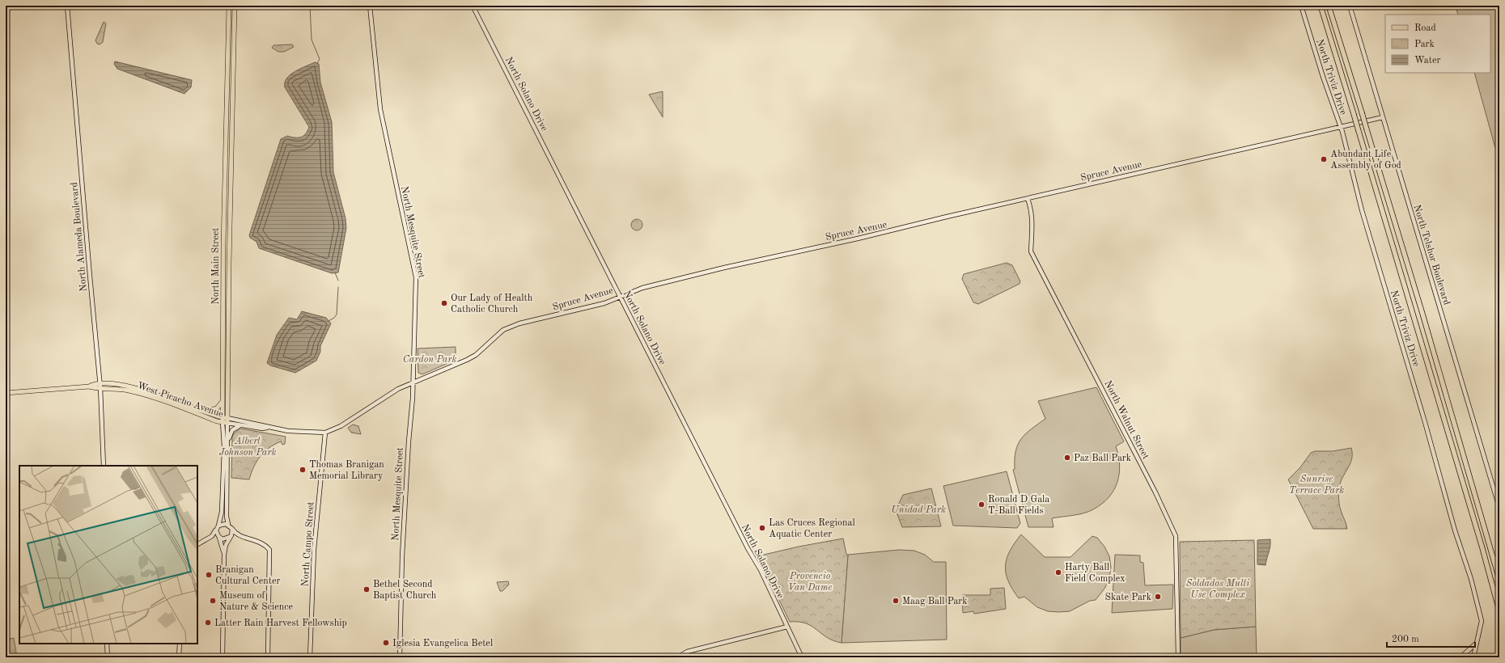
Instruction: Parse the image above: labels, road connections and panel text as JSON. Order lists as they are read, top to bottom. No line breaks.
{"streets":{"main road":["North Main Street","West Picacho Avenue"],"street":["North Triviz Drive","North Solano Drive","Spruce Avenue","North Mesquite Street","North Alameda Boulevard","North Telshor Boulevard","North Walnut Street","North Campo Street"]},"crossings":[["North Triviz Drive","Spruce Avenue"],["North Solano Drive","Spruce Avenue"],["Spruce Avenue","North Mesquite Street"],["Spruce Avenue","North Telshor Boulevard"],["Spruce Avenue","North Walnut Street"],["Spruce Avenue","North Campo Street"],["North Alameda Boulevard","West Picacho Avenue"],["North Main Street","West Picacho Avenue"]],"parks":["Cardon Park","Albert Johnson Park","Sunrise Terrace Park","Unidad Park","Provencio Van Dame","Soldados Multi Use Complex"],"places":["Abundant Life Assembly of God","Our Lady of Health Catholic Church","Paz Ball Park","Thomas Branigan Memorial Library","Ronald D Gala T-Ball Fields","Las Cruces Regional Aquatic Center","Harty Ball Field Complex","Branigan Cultural Center","Bethel Second Baptist Church","Skate Park","Museum of Nature & Science","Maag Ball Park","Latter Rain Harvest Fellowship","Iglesia Evangelica Betel"],"legend":["Road","Park","Water"],"scale_bar":"200 m"}
